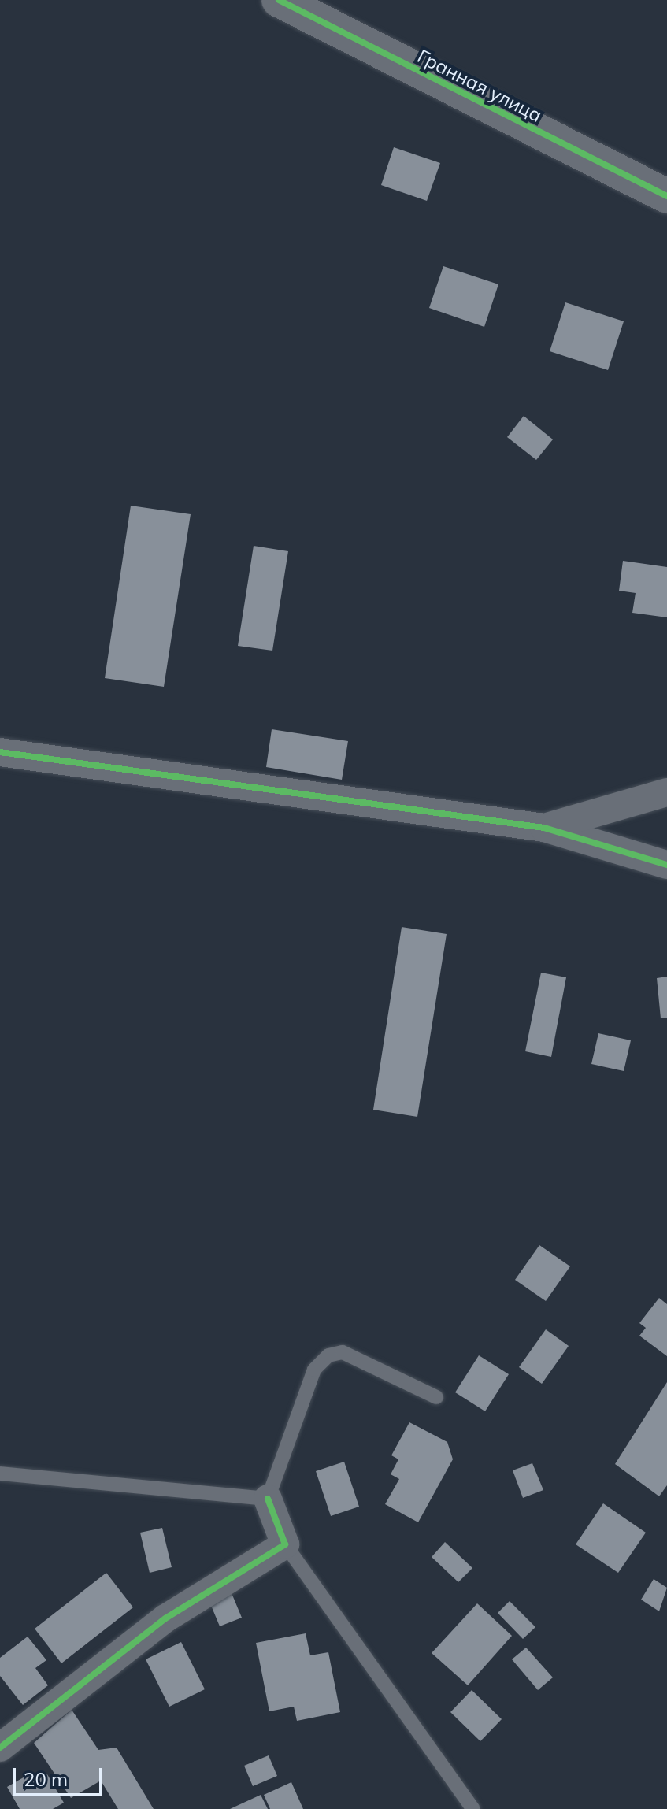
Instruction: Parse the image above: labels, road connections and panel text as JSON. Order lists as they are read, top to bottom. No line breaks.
{"streets":{"street":["Гранная улица"]},"scale_bar":"20 m"}
